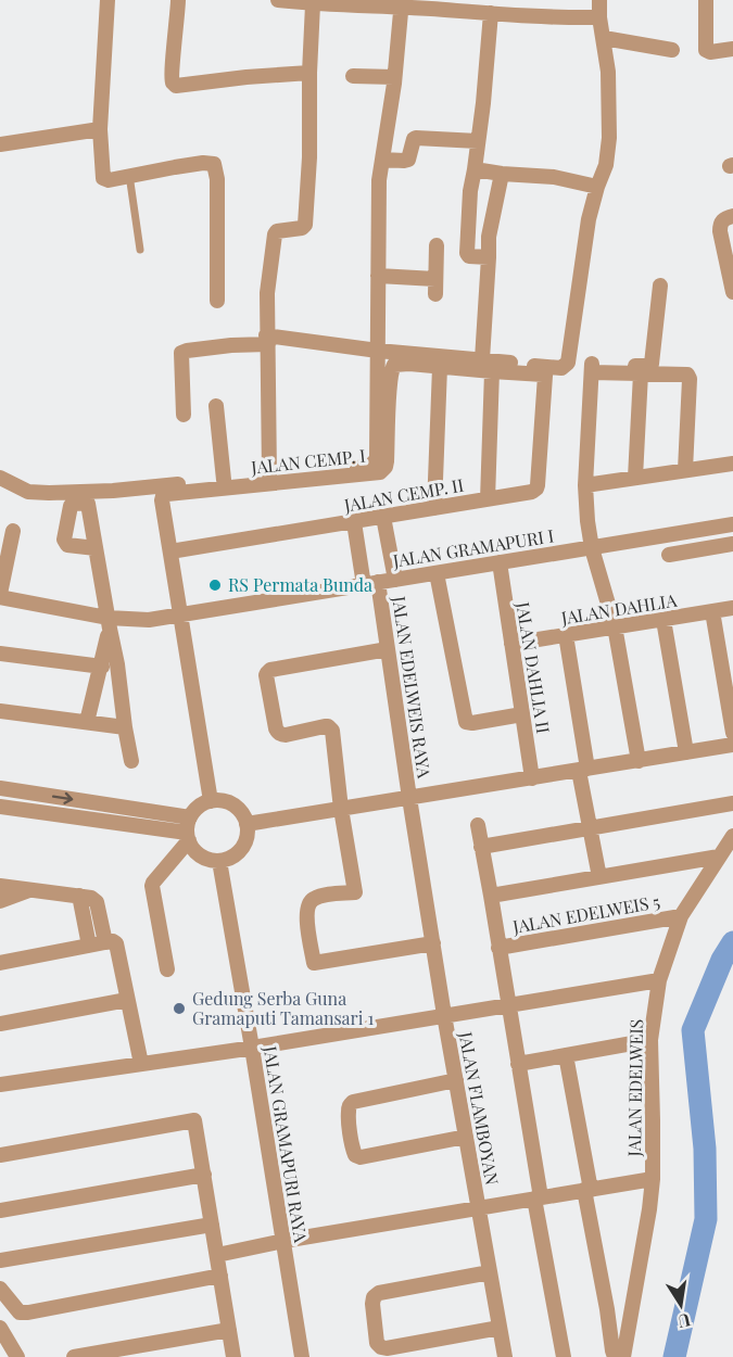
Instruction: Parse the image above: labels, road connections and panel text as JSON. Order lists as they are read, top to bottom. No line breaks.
{"streets":{"street":["JALAN CEMP. I","JALAN CEMP. II","JALAN GRAMAPURI I","JALAN DAHLIA","JALAN DAHLIA II","JALAN EDELWEIS RAYA","JALAN EDELWEIS 5","JALAN EDELWEIS","JALAN FLAMBOYAN","JALAN GRAMAPURI RAYA"]},"crossings":[["JALAN CEMP. I","JALAN CEMP. II"],["JALAN CEMP. II","JALAN EDELWEIS RAYA"],["JALAN GRAMAPURI I","JALAN DAHLIA II"],["JALAN GRAMAPURI I","JALAN EDELWEIS RAYA"],["JALAN DAHLIA","JALAN DAHLIA II"],["JALAN EDELWEIS RAYA","JALAN FLAMBOYAN"],["JALAN EDELWEIS 5","JALAN EDELWEIS"]],"places":["RS Permata Bunda","Gedung Serba Guna Gramaputi Tamansari 1"],"north":"bottom"}
